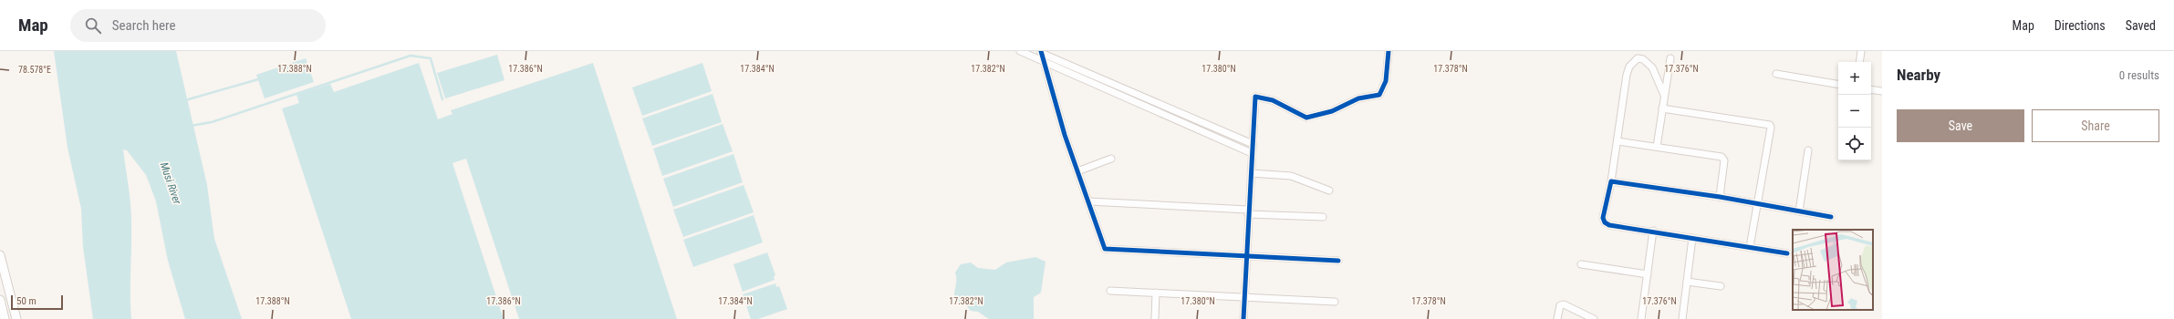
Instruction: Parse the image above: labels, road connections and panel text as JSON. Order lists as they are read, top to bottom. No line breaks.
{"water":["Musi River"],"scale_bar":"50 m","page":{"header":"Map","search":"Search here","nav":["Map","Directions","Saved"],"heading":["Nearby","0 results"],"map_buttons":["+","−"],"buttons":["Save","Share"],"scale":"50 m"},"coordinates":["17.388°N","17.386°N","17.384°N","17.382°N","17.380°N","17.378°N","17.376°N","78.578°E"]}
